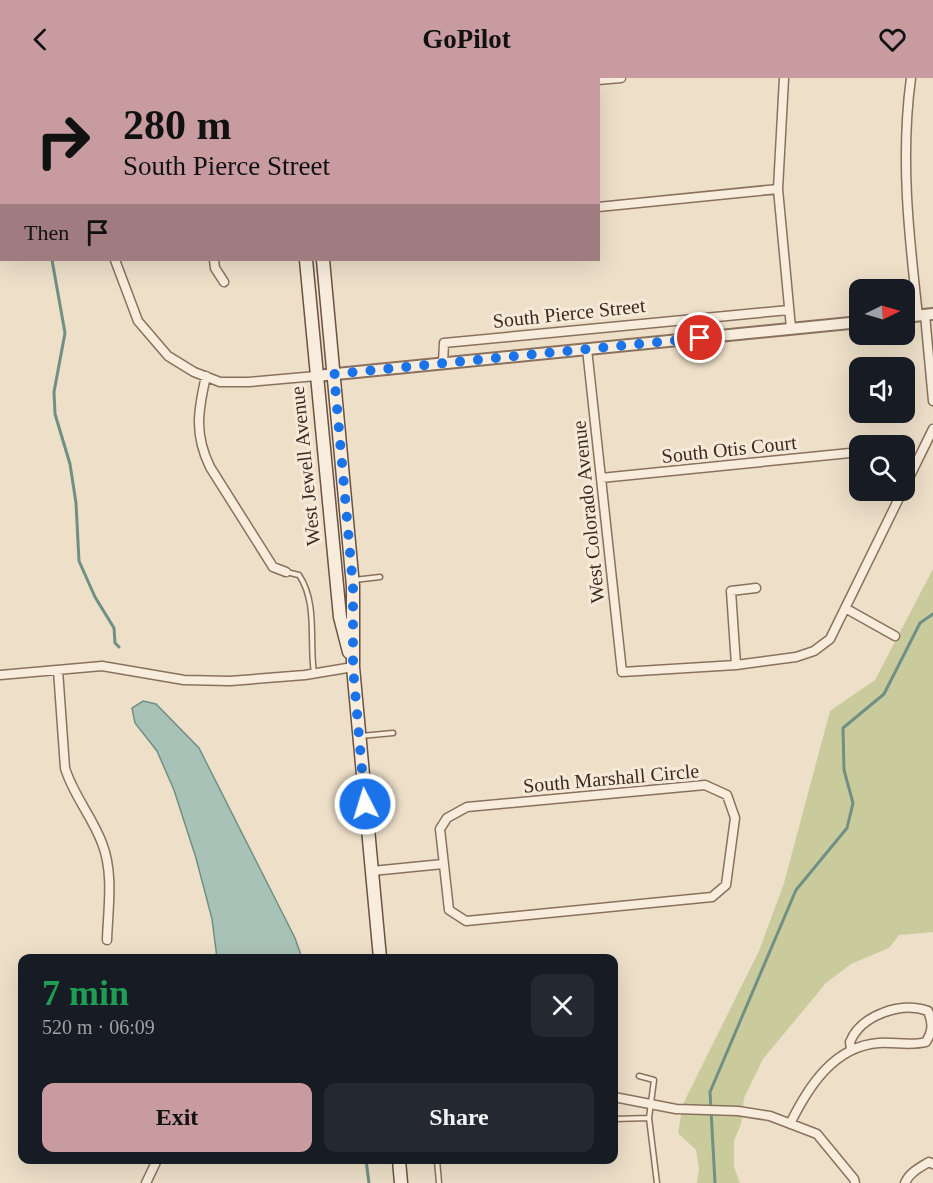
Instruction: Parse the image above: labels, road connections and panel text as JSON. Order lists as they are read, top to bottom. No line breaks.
{"streets":{"main road":["West Jewell Avenue"],"street":["South Pierce Street","South Otis Court","West Colorado Avenue","South Marshall Circle"]},"crossings":[["South Pierce Street","West Jewell Avenue"],["South Pierce Street","West Colorado Avenue"],["South Otis Court","West Colorado Avenue"]],"north":"right","page":{"header":"GoPilot","turn":["280 m","South Pierce Street"],"then":"Then","heading":["7 min","520 m · 06:09"],"buttons":["Exit","Share"]}}
